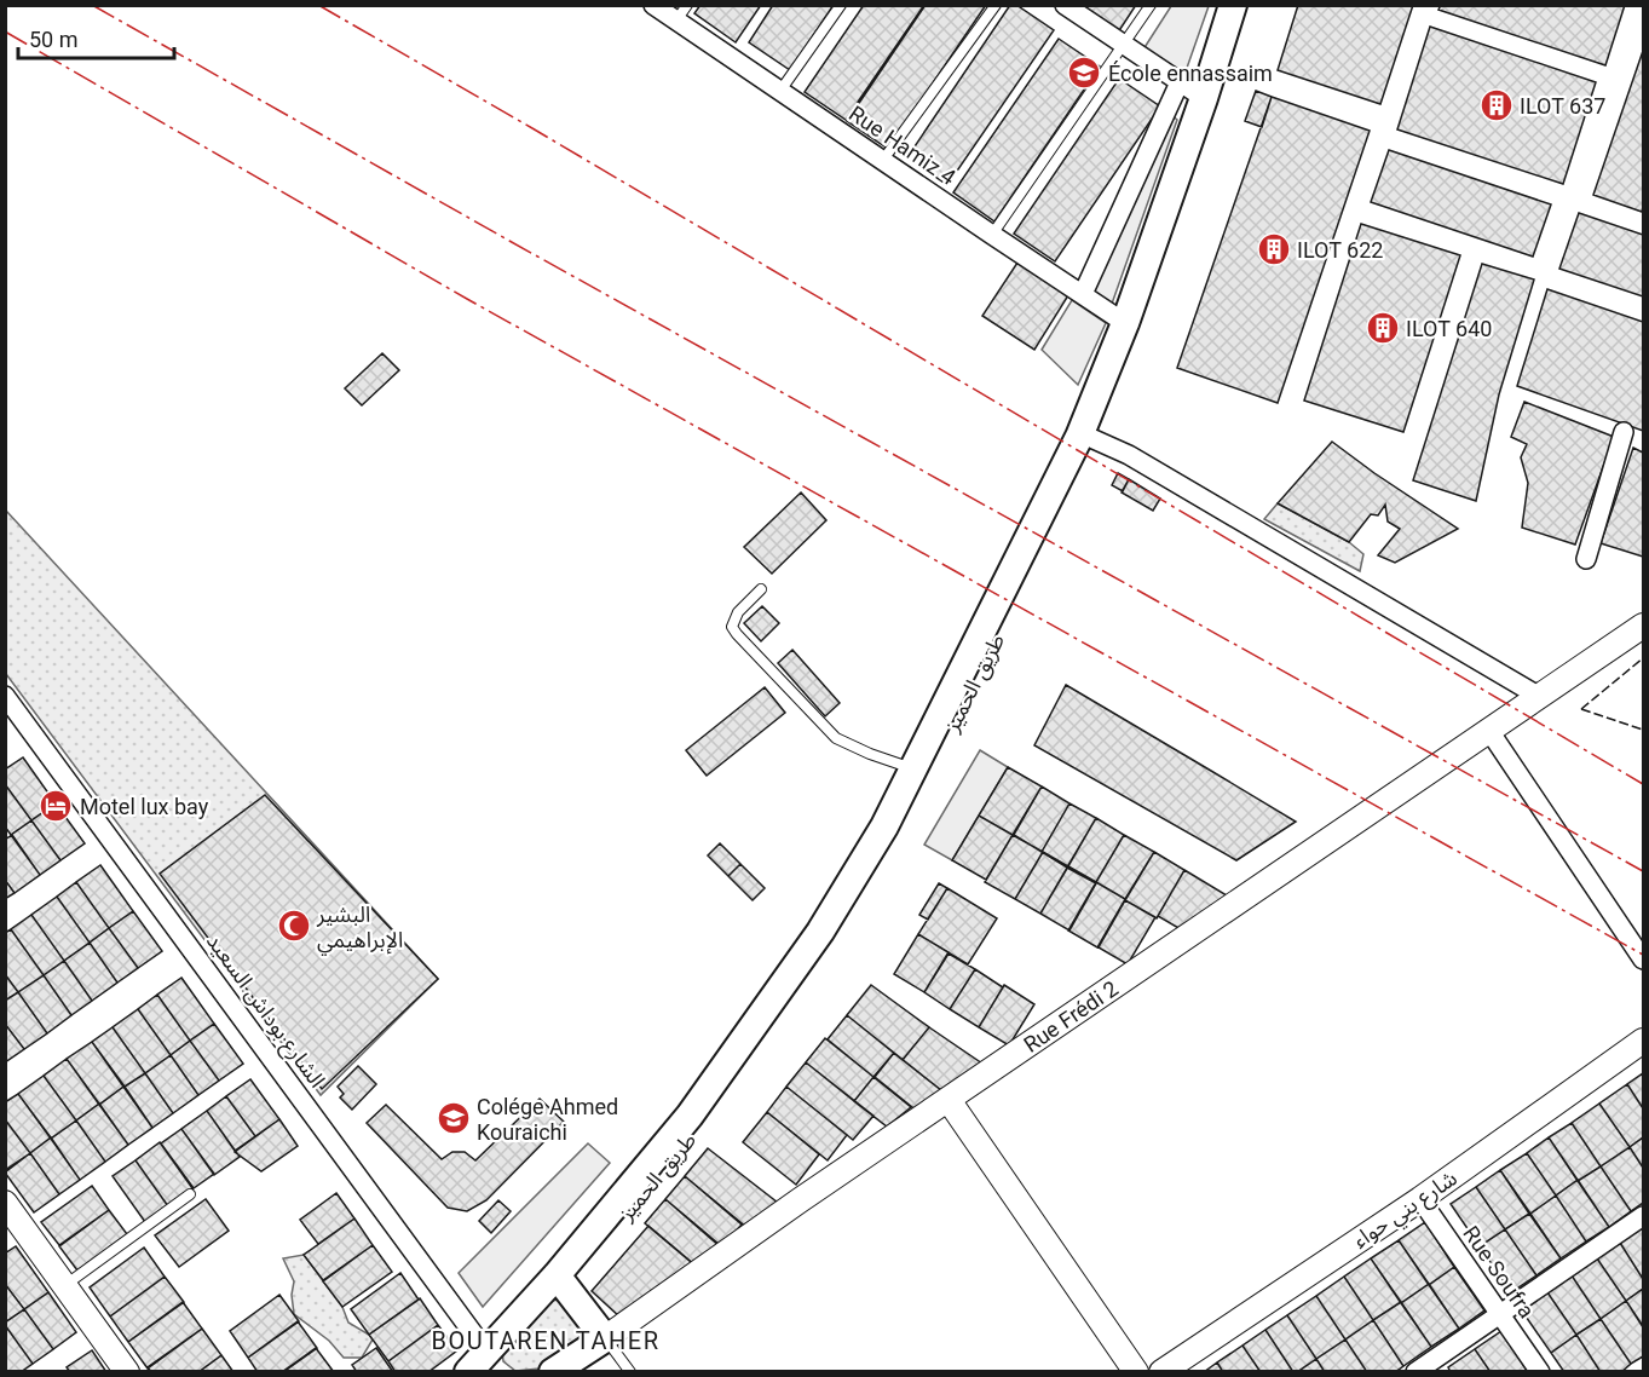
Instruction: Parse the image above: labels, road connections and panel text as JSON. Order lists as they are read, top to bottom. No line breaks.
{"streets":{"main road":["طريق الحميز"],"street":["Rue Hamiz 4","الشارع بوداش السعيد","Rue Frédi 2","شارع بني حواء","Rue Soufra"]},"crossings":[["Rue Hamiz 4","طريق الحميز"],["شارع بني حواء","Rue Soufra"]],"districts":["BOUTAREN TAHER"],"places":{"school or university":["École ennassaim","Colége Ahmed Kouraichi"],"building":["ILOT 637","ILOT 622","ILOT 640"],"hotel":["Motel lux bay"],"mosque":["البشير الإبراهيمي"]},"scale_bar":"50 m"}
